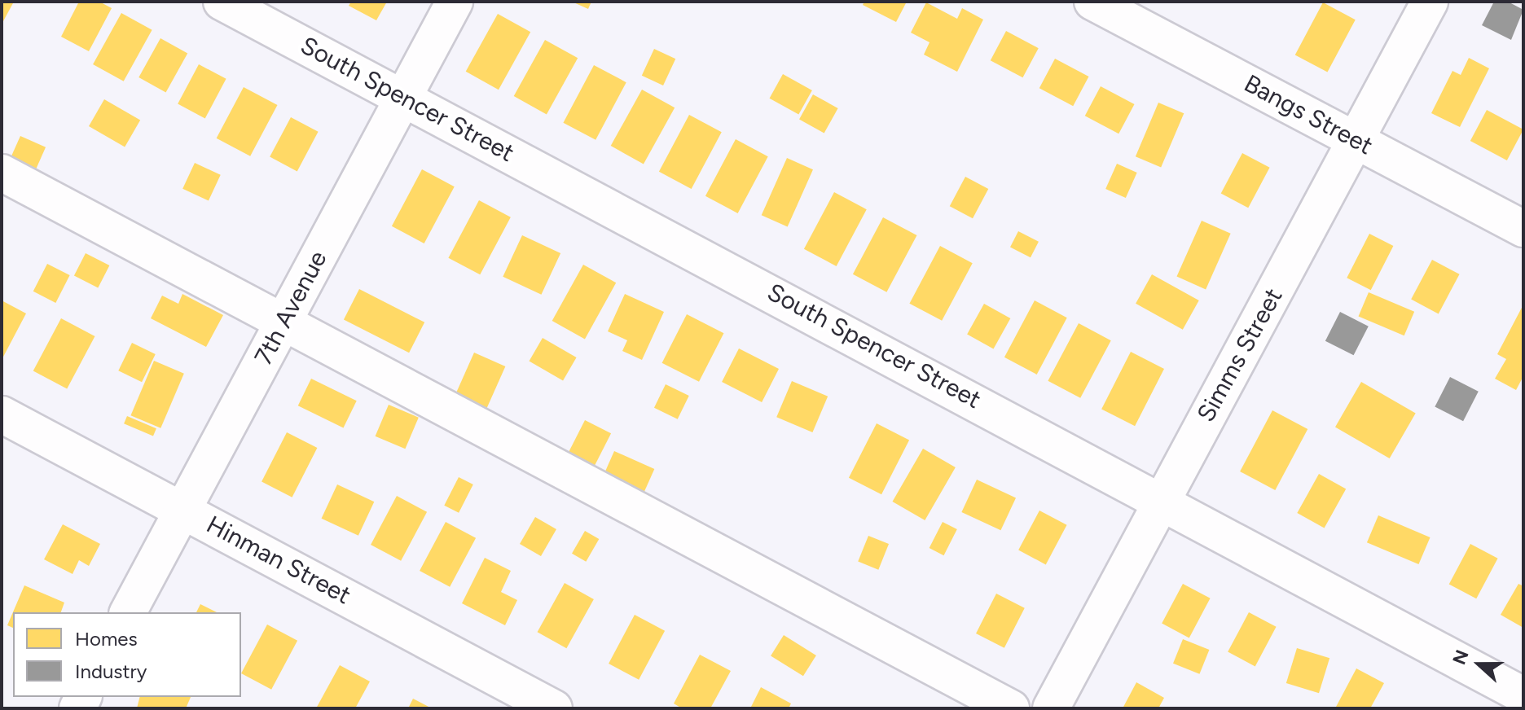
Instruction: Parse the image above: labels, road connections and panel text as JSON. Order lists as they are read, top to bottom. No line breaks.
{"streets":{"street":["South Spencer Street","Bangs Street","7th Avenue","Simms Street","Hinman Street"]},"crossings":[["South Spencer Street","7th Avenue"],["South Spencer Street","Simms Street"],["Bangs Street","Simms Street"],["7th Avenue","Hinman Street"]],"legend":["Homes","Industry"],"north":"left"}
